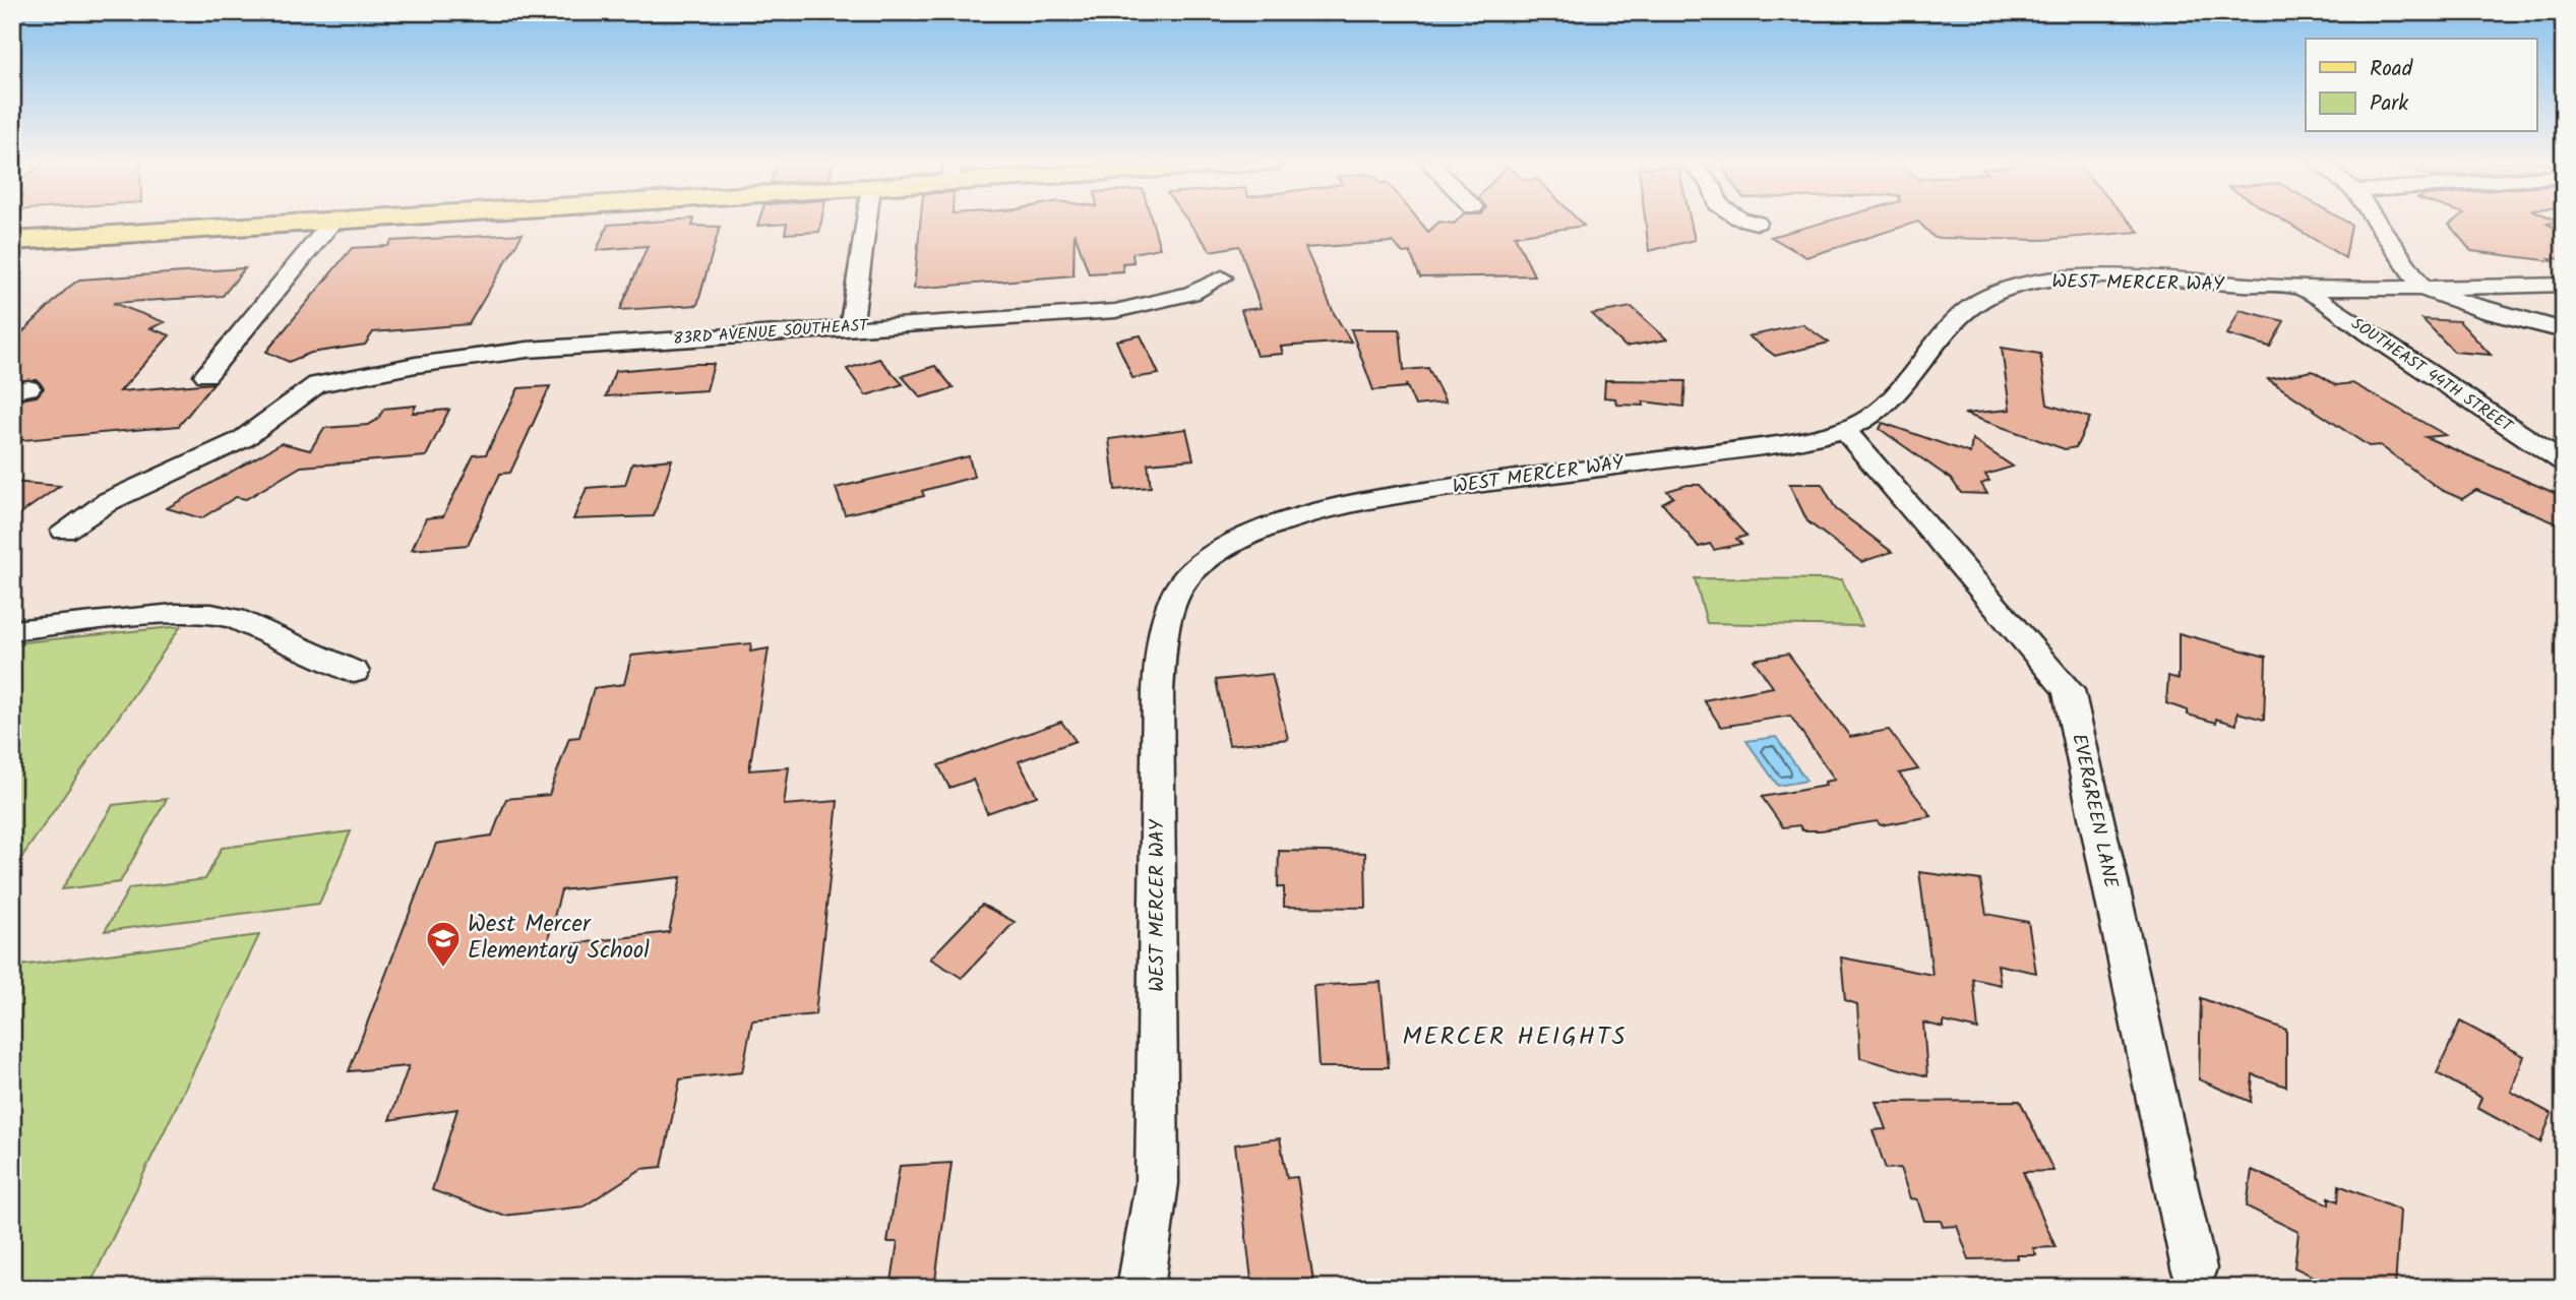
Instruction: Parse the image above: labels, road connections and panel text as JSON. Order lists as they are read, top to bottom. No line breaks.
{"streets":{"street":["WEST MERCER WAY","83RD AVENUE SOUTHEAST","SOUTHEAST 44TH STREET","EVERGREEN LANE"]},"crossings":[["WEST MERCER WAY","SOUTHEAST 44TH STREET"],["WEST MERCER WAY","EVERGREEN LANE"]],"districts":["MERCER HEIGHTS"],"places":{"school or university":["West Mercer Elementary School"]},"legend":["Road","Park"]}
